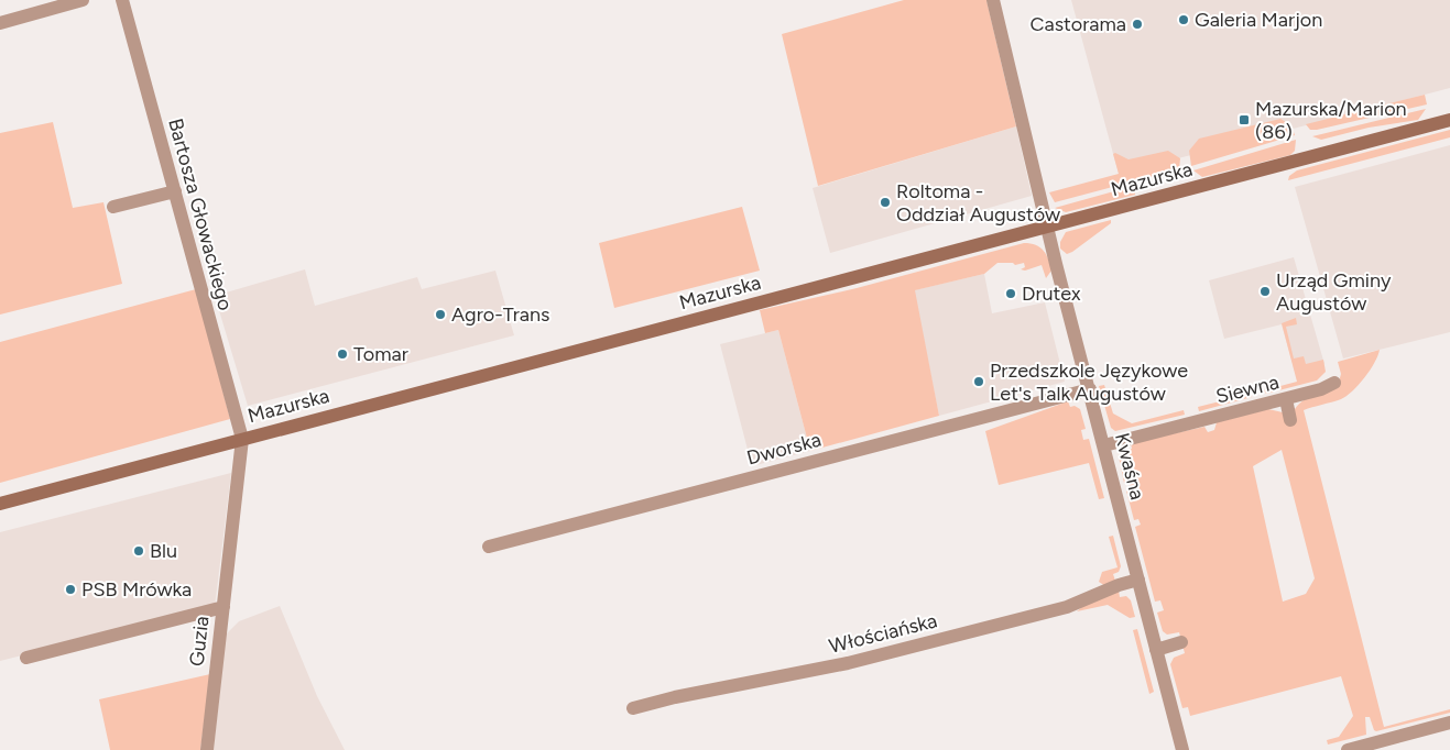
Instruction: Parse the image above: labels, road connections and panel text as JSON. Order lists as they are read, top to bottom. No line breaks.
{"streets":{"main road":["Mazurska"],"street":["Bartosza Głowackiego","Siewna","Dworska","Kwaśna","Włościańska","Guzia"]},"crossings":[["Mazurska","Bartosza Głowackiego"],["Mazurska","Kwaśna"],["Mazurska","Guzia"],["Bartosza Głowackiego","Guzia"],["Siewna","Kwaśna"],["Dworska","Kwaśna"],["Kwaśna","Włościańska"]],"places":{"other":["Galeria Marjon","Castorama","Roltoma - Oddział Augustów","Urząd Gminy Augustów","Drutex","Agro-Trans","Tomar","Przedszkole Językowe Let's Talk Augustów","Blu","PSB Mrówka"],"transit":["Mazurska/Marion (86)"]}}
